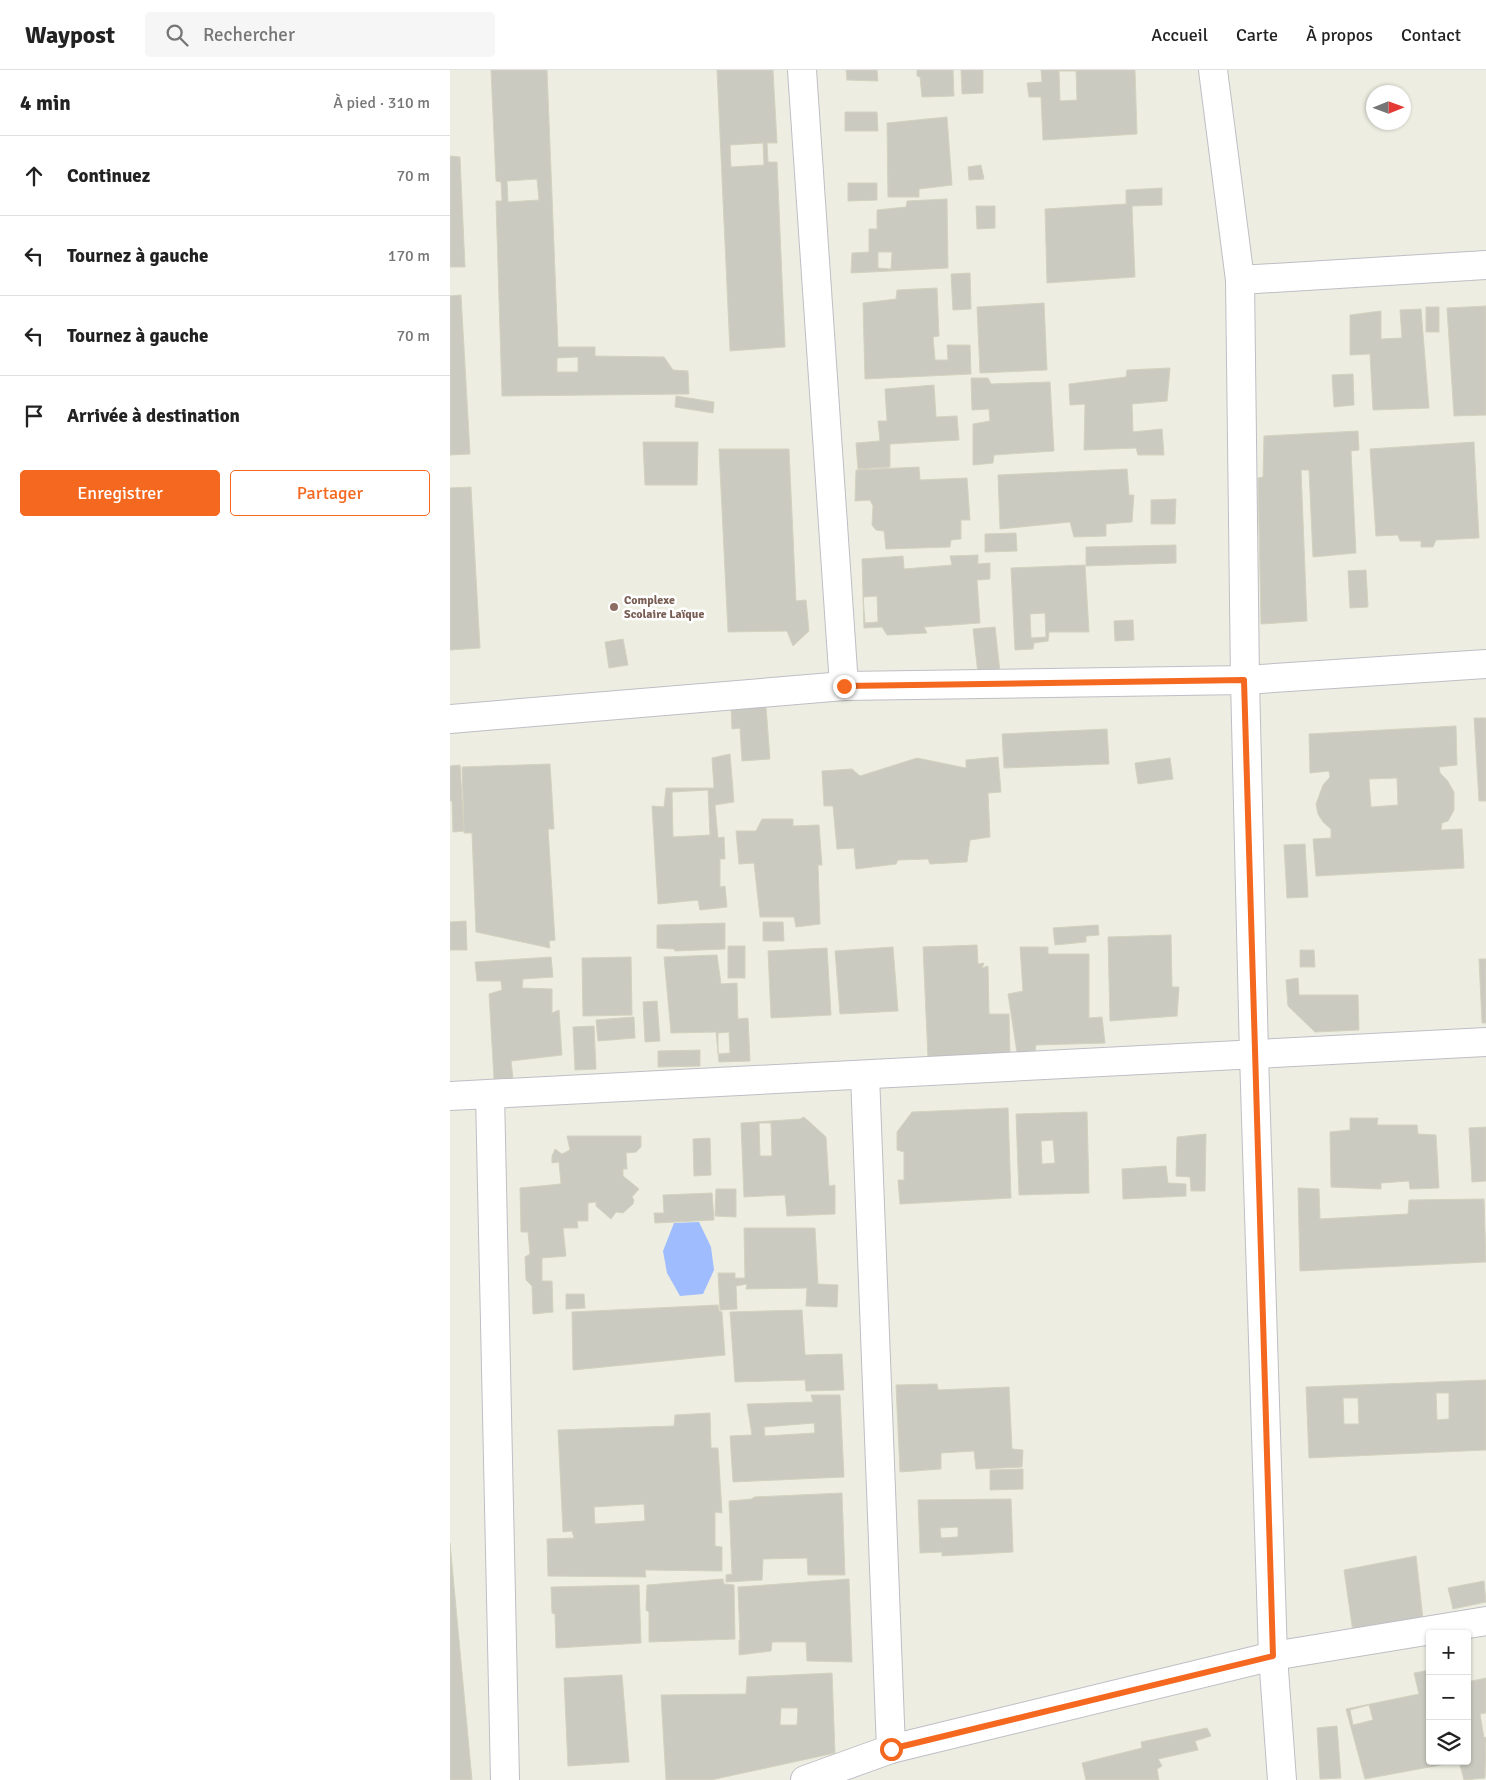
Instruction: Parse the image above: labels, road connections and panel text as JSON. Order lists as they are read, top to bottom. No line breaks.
{"places":["Complexe Scolaire Laïque"],"north":"right","page":{"header":"Waypost","search":"Rechercher","nav":["Accueil","Carte","À propos","Contact"],"heading":["4 min","À pied · 310 m"],"list":[["Continuez","70 m"],["Tournez à gauche","170 m"],["Tournez à gauche","70 m"],"Arrivée à destination"],"buttons":["Enregistrer","Partager"],"map_buttons":["+","−"]}}
